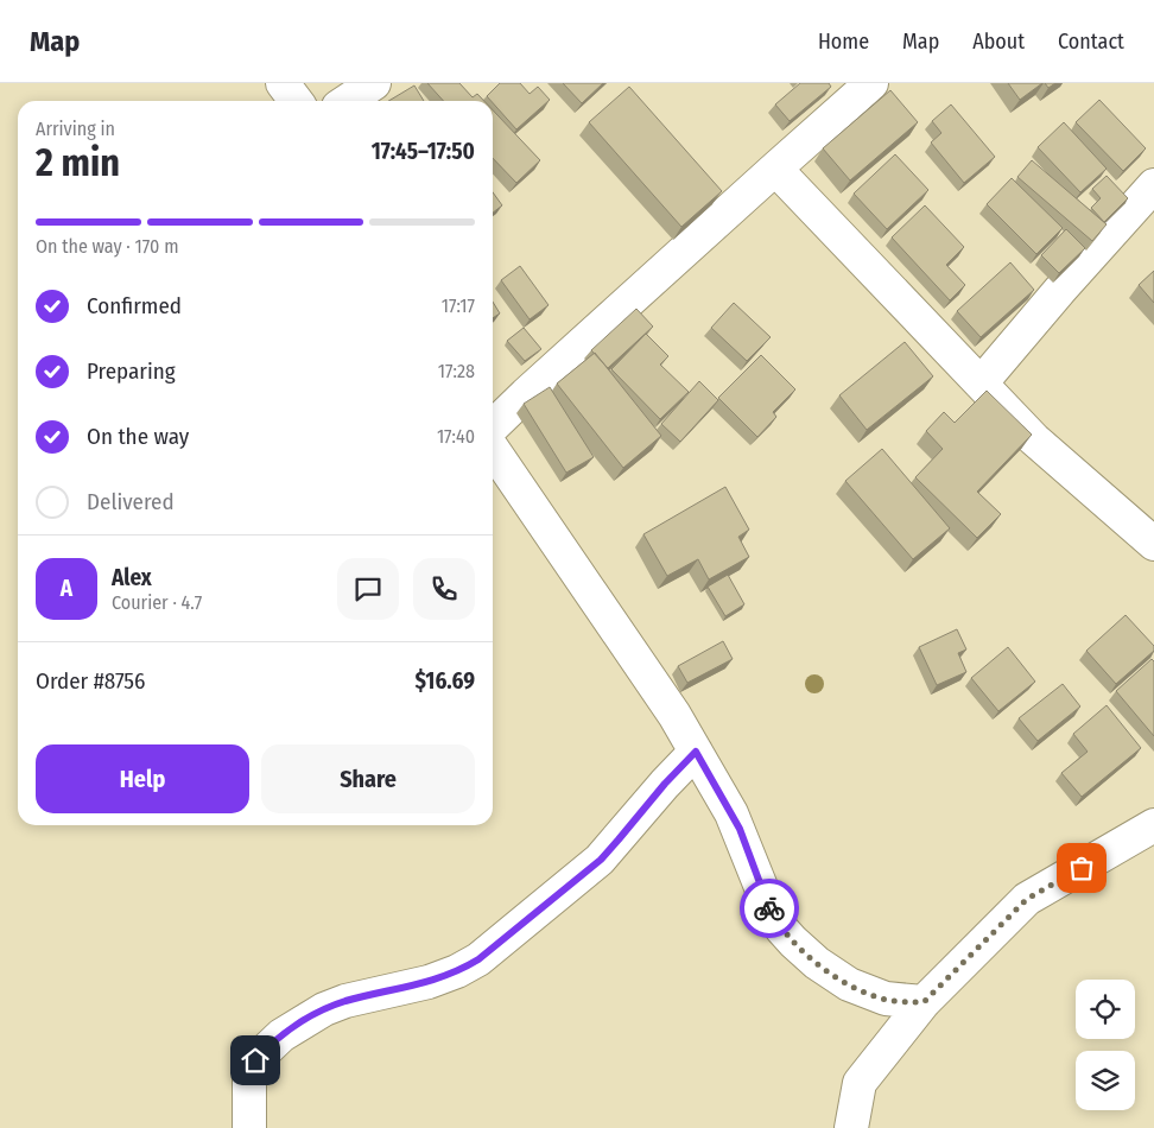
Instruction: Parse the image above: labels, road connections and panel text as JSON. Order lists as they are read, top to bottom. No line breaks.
{"page":{"header":"Map","nav":["Home","Map","About","Contact"],"heading":["2 min","Arriving in","17:45–17:50"],"panel":["Alex","Courier · 4.7","Order #8756","$16.69"],"bar":"On the way · 170 m","list":[["Confirmed","17:17"],["Preparing","17:28"],["On the way","17:40"],"Delivered"],"round":"A","buttons":["Help","Share"]}}
